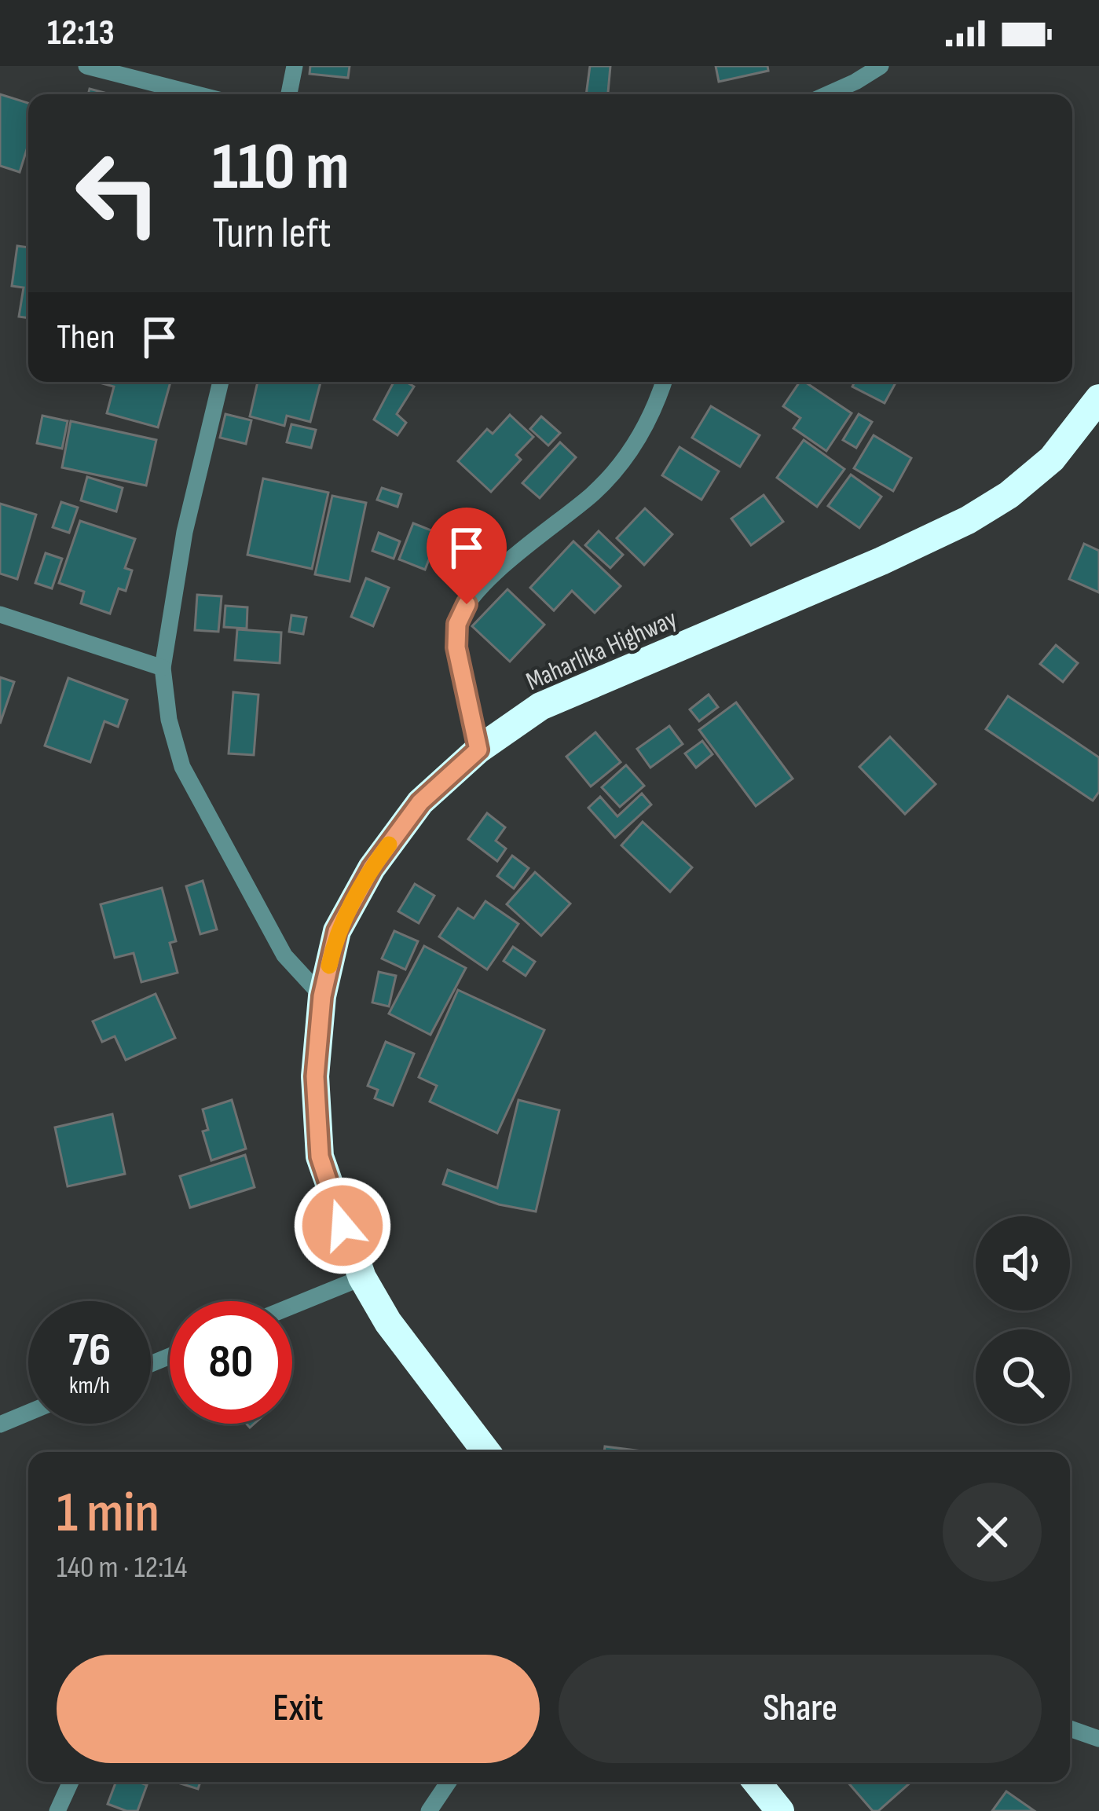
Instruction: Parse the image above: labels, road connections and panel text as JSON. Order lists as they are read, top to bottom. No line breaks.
{"streets":{"highway":["Maharlika Highway"]},"page":{"status":"12:13","turn":["110 m","Turn left"],"then":"Then","speed":"76 km/h","limit":"80","heading":["1 min","140 m · 12:14"],"buttons":["Exit","Share"]}}
